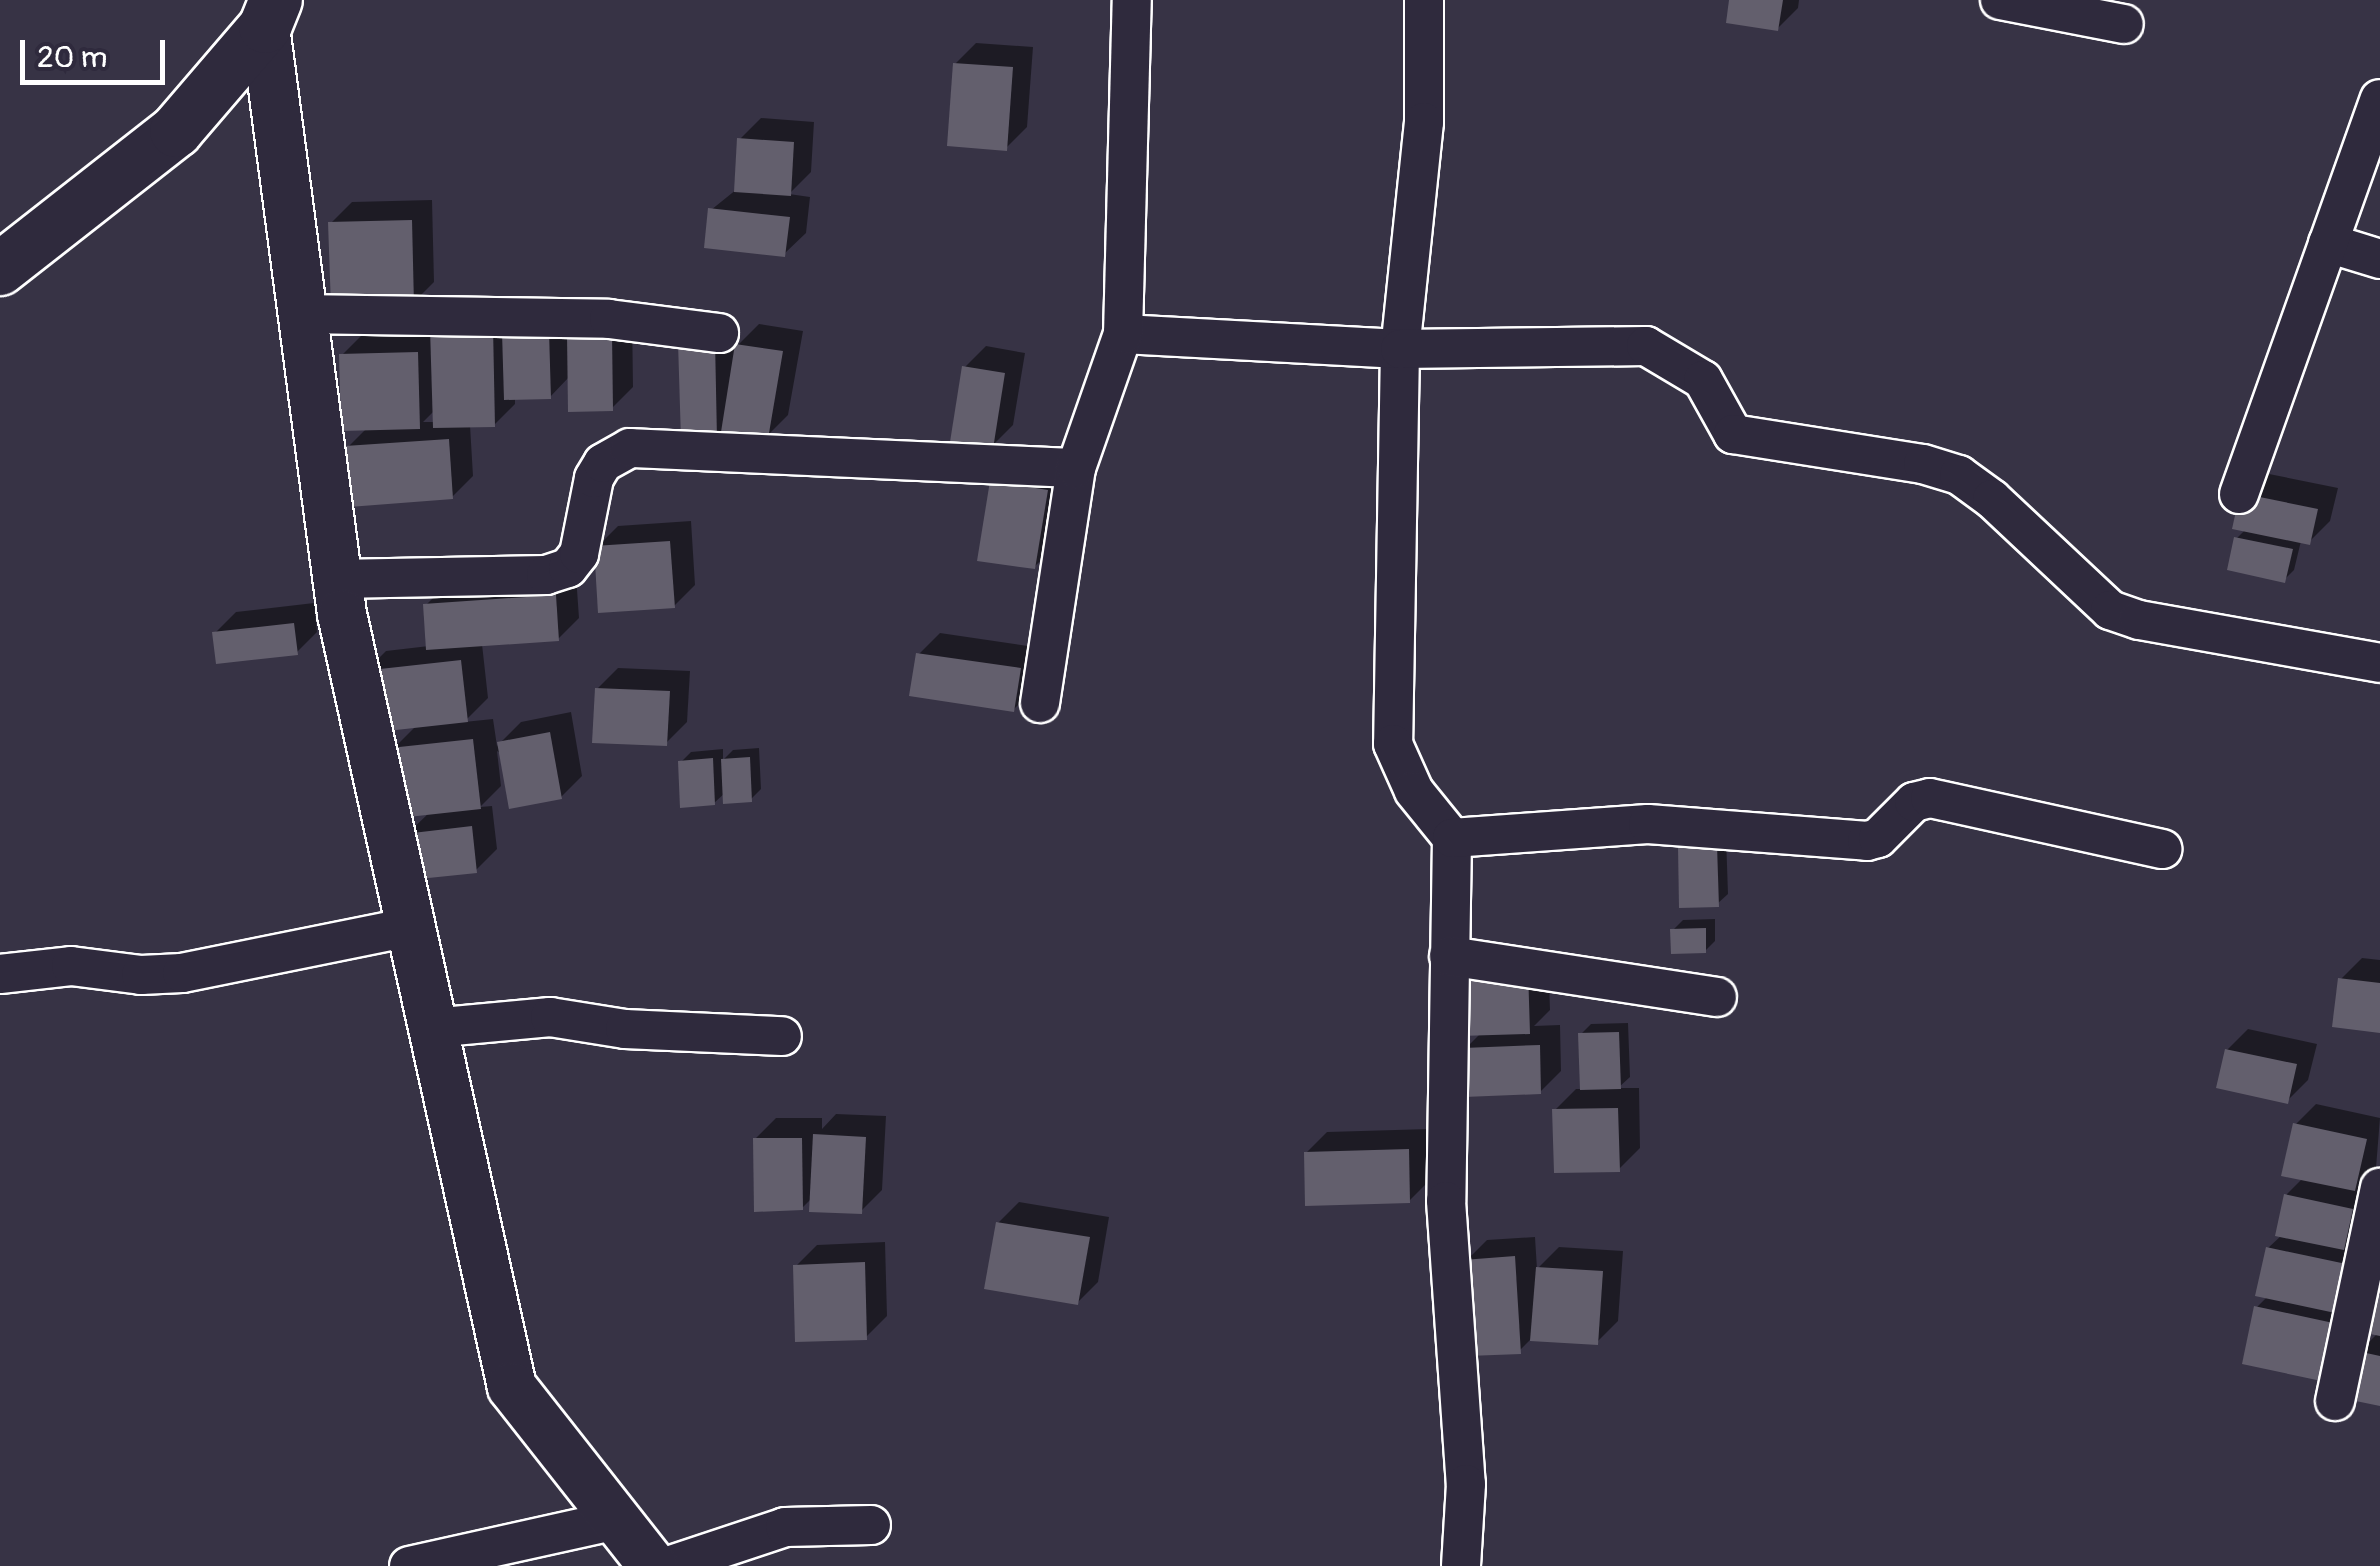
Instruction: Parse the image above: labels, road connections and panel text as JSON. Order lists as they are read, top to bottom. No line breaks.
{"scale_bar":"20 m"}
